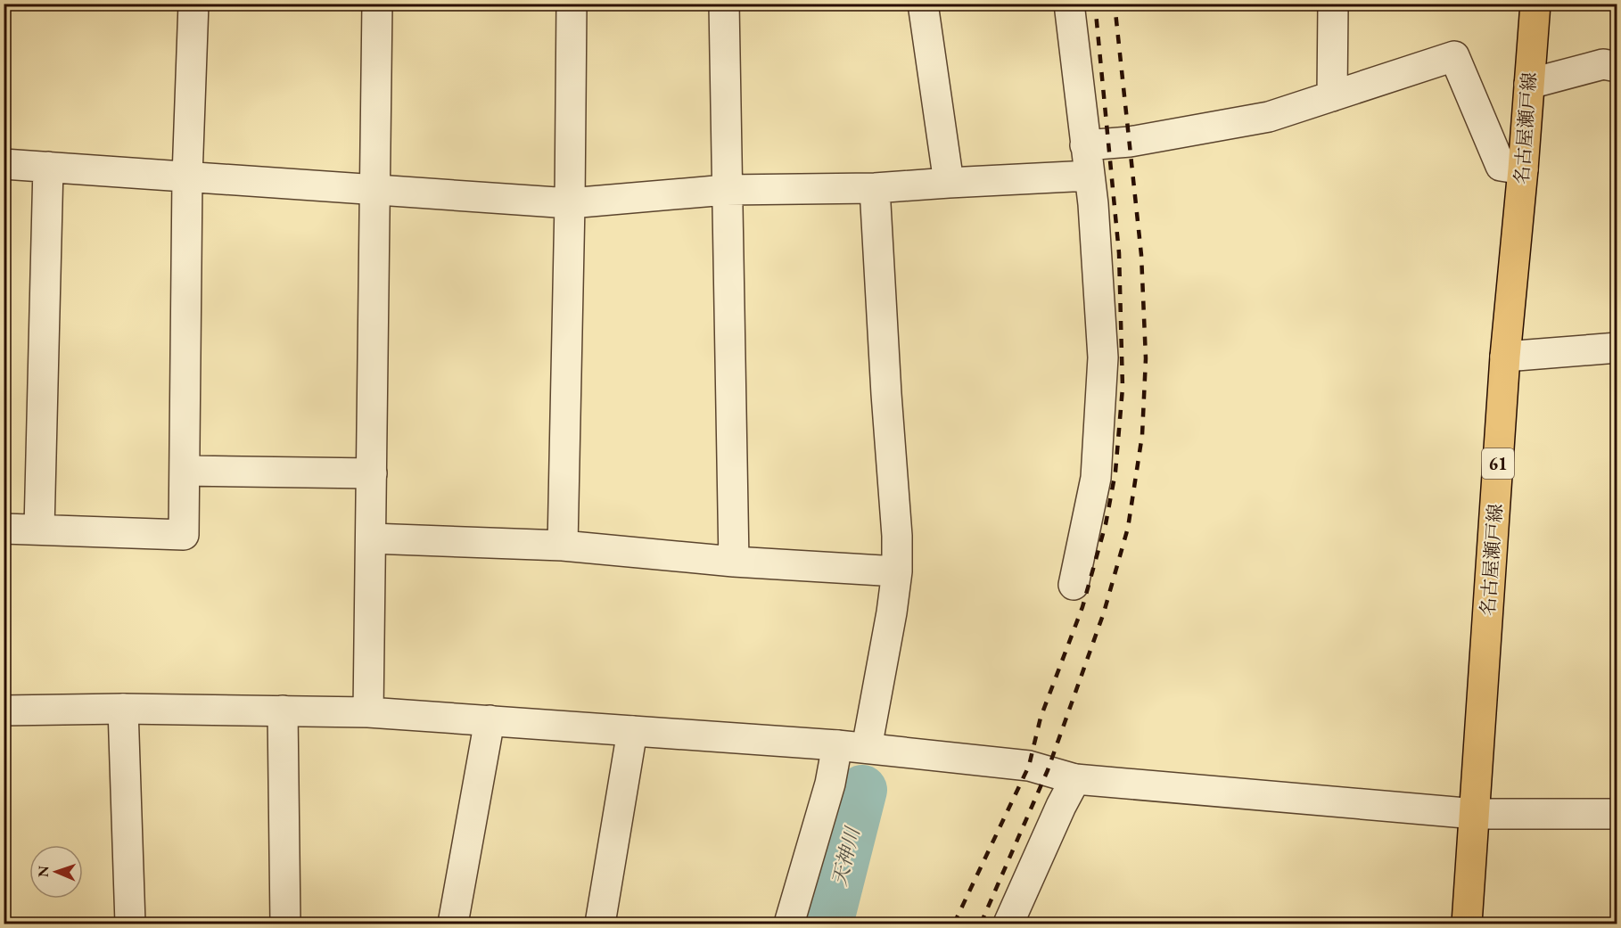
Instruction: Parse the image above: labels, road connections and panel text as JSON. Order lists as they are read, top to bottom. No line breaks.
{"streets":{"main road":["名古屋瀬戸線","61"]},"water":["天神川"],"north":"left"}
